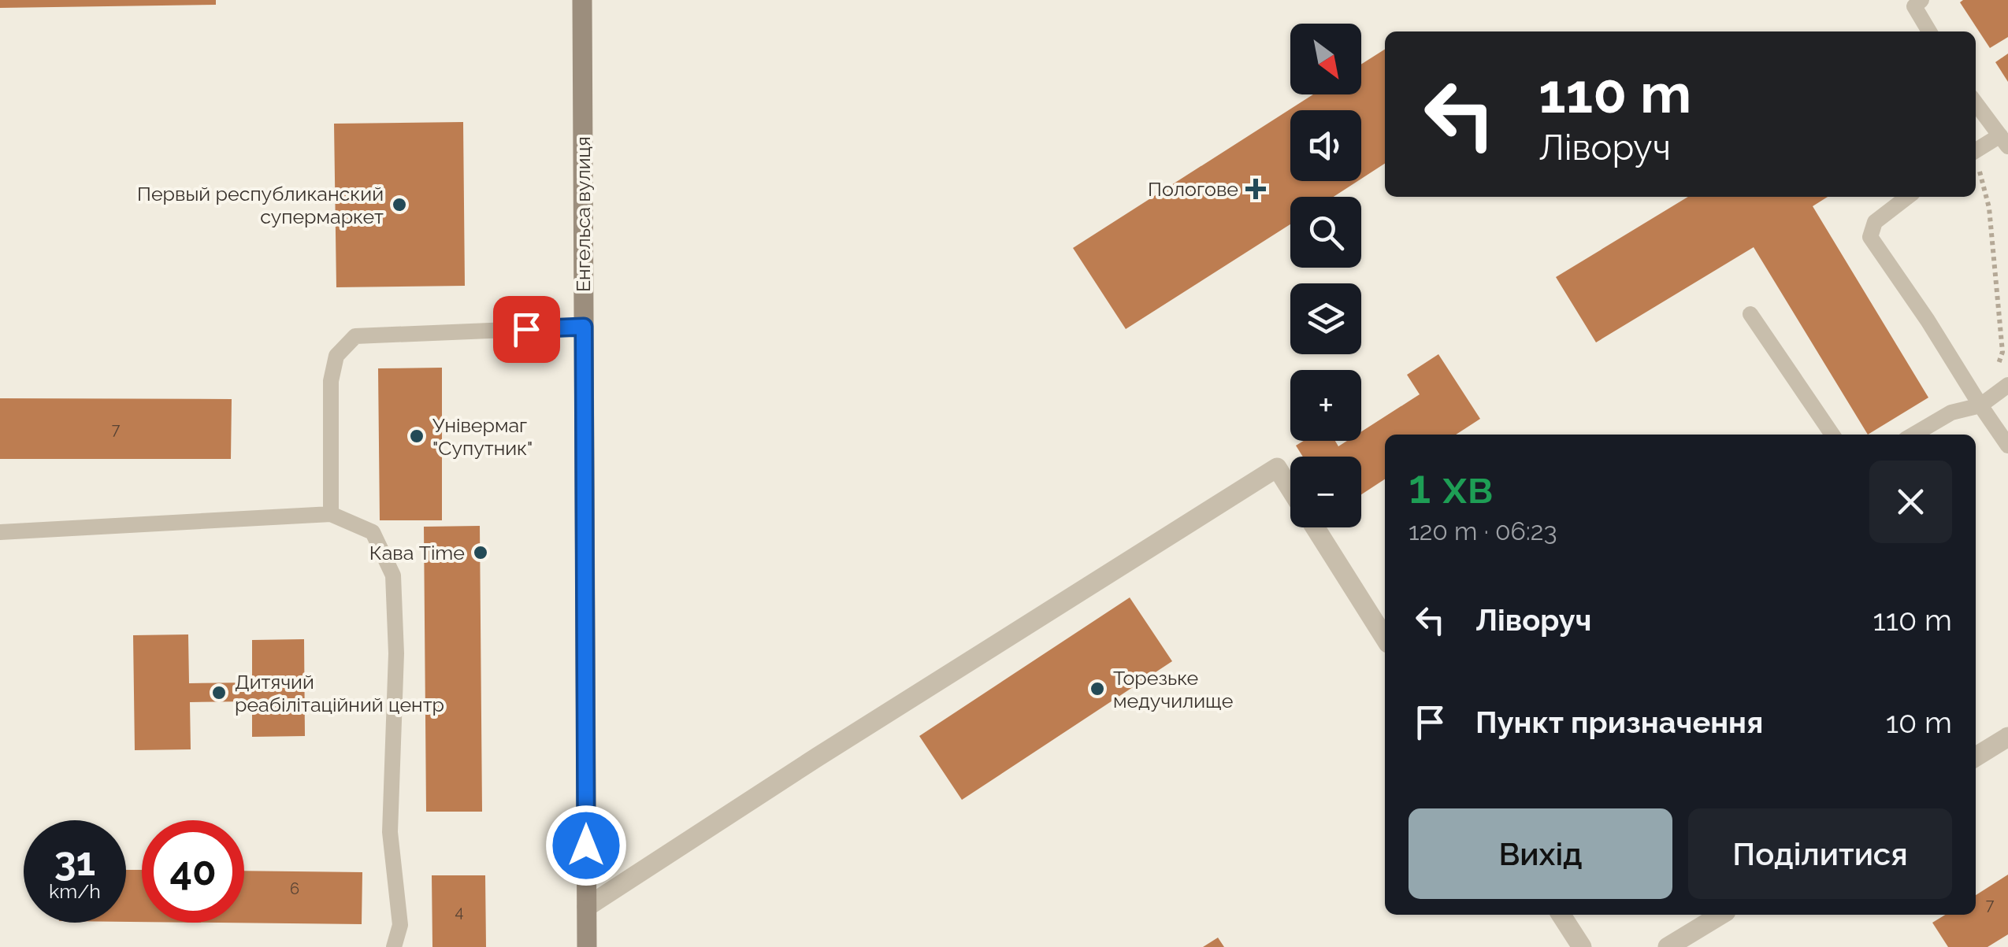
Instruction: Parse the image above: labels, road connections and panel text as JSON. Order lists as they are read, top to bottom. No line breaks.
{"streets":{"street":["Енгельса вулиця"]},"places":{"health":["Пологове"],"other":["Первый республиканский супермаркет","Універмаг \"Супутник\"","Кава Time","Торезьке медучилище","Дитячий реабілітаційний центр"]},"house_numbers":["7","6","7","4"],"north":"bottom right","page":{"map_buttons":["+","−"],"turn":["110 m","Ліворуч"],"heading":["1 хв","120 m · 06:23"],"list":[{"name":"Ліворуч","value":"110 m"},{"name":"Пункт призначення","value":"10 m"}],"buttons":["Вихід","Поділитися"],"speed":"31 km/h","limit":"40"}}
